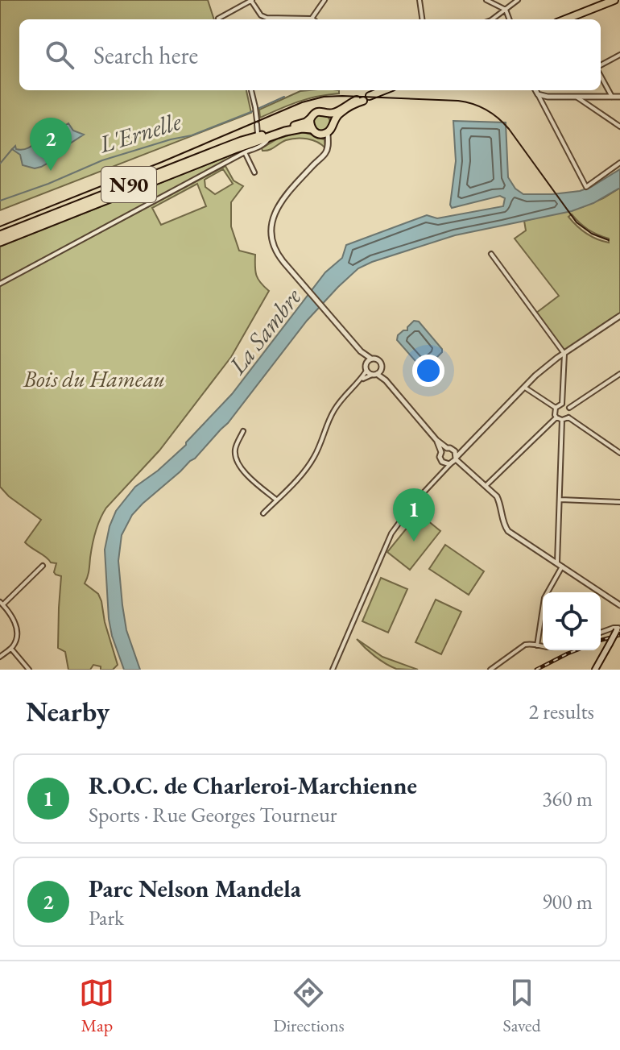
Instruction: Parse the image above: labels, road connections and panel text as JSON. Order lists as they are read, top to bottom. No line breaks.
{"streets":{"highway":["N90"]},"water":["L'Ernelle","La Sambre"],"parks":["Bois du Hameau"],"page":{"search":"Search here","pins":["2","1"],"heading":["Nearby","2 results"],"list":[{"mark":"1","name":"R.O.C. de Charleroi-Marchienne","note":"Sports · Rue Georges Tourneur","value":"360 m"},{"mark":"2","name":"Parc Nelson Mandela","note":"Park","value":"900 m"}],"nav":["Map","Directions","Saved"]}}
